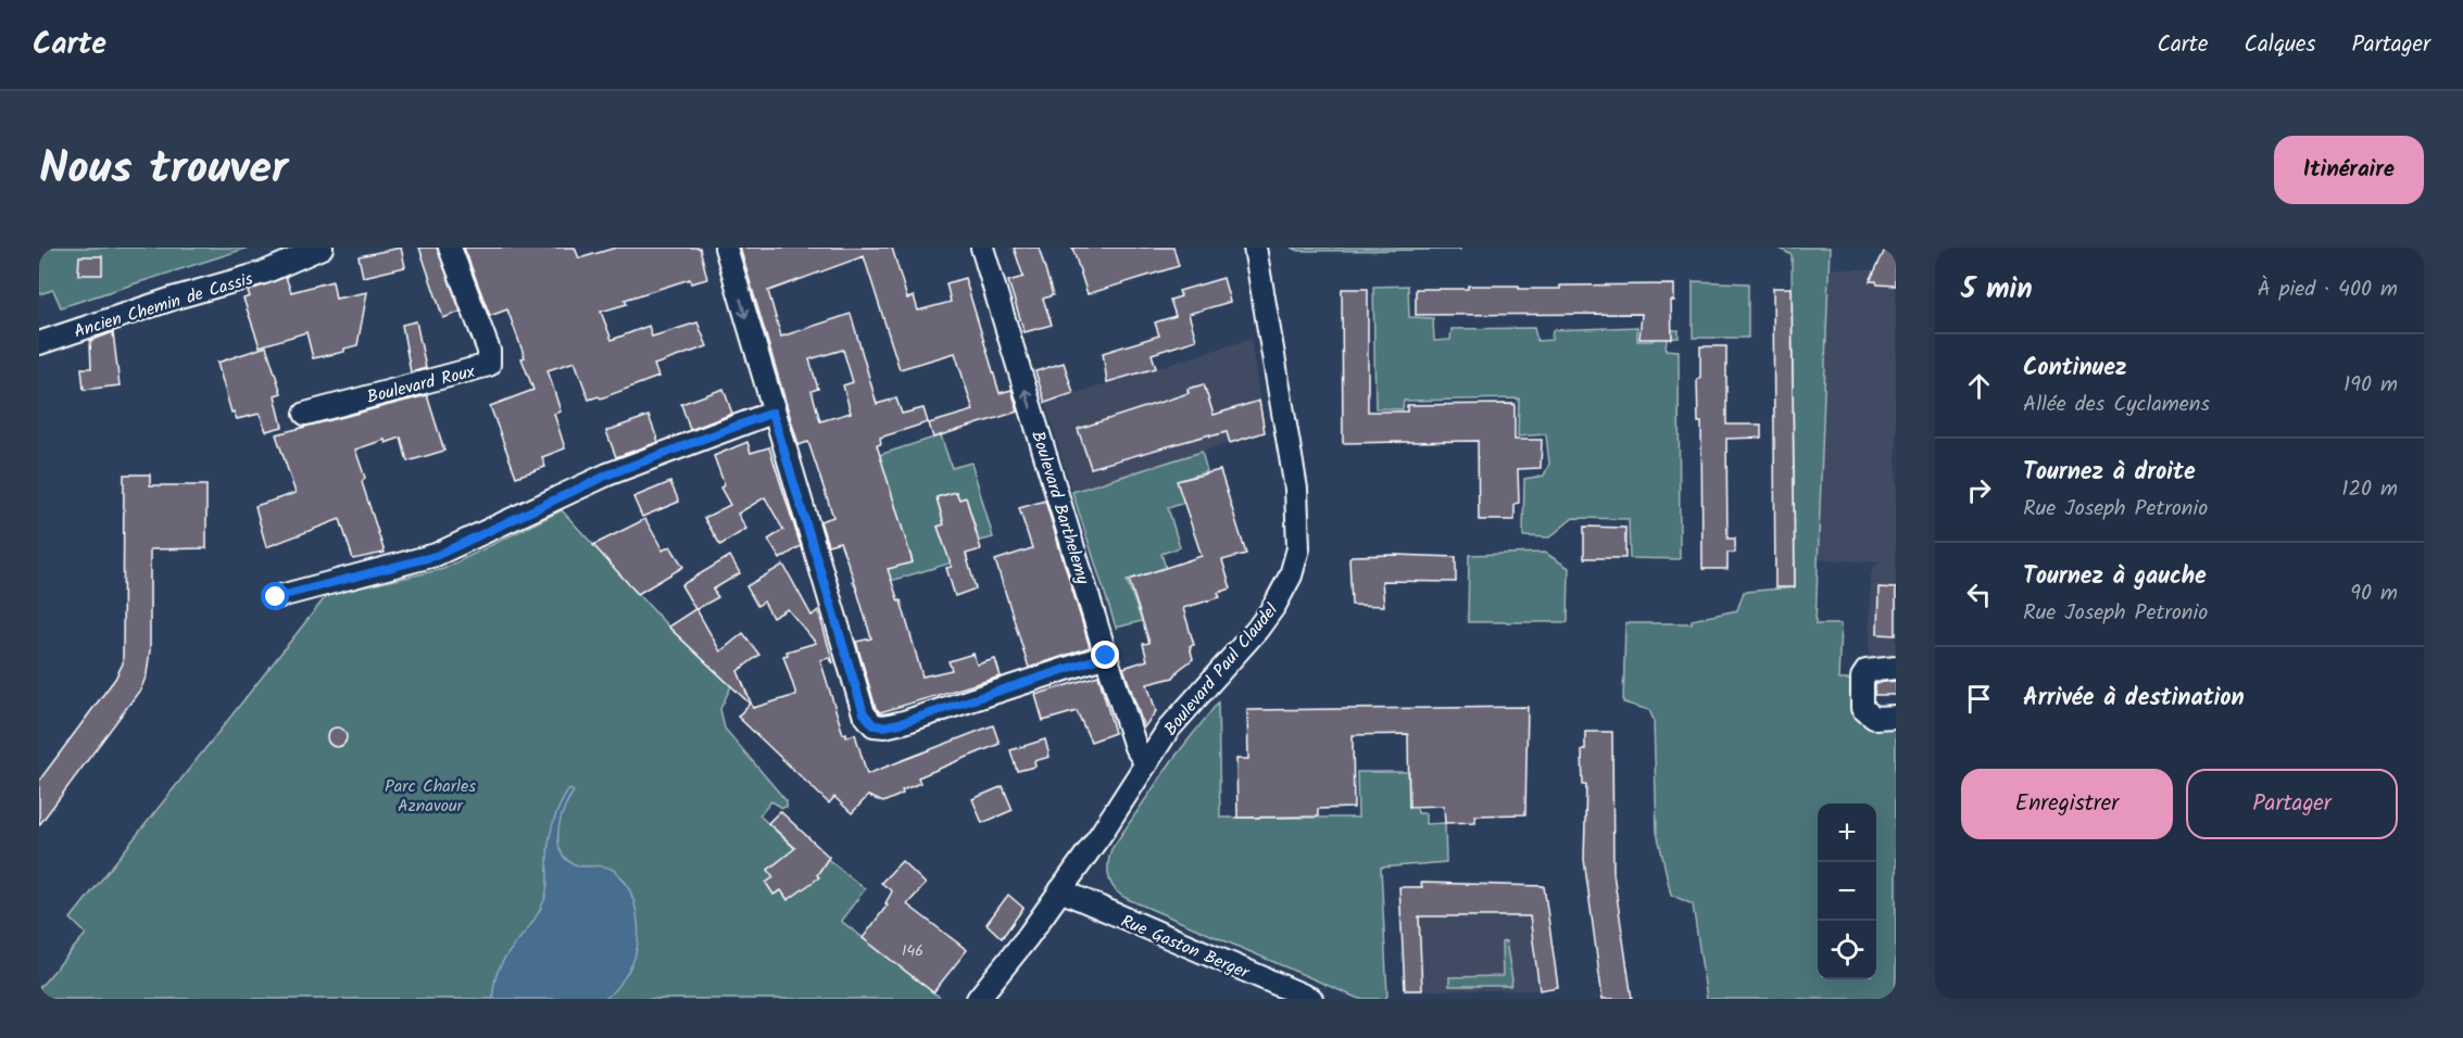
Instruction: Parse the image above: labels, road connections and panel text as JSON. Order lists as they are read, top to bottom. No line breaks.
{"streets":{"street":["Ancien Chemin de Cassis","Boulevard Roux","Boulevard Barthelemy","Boulevard Paul Claudel","Rue Gaston Berger"]},"crossings":[["Boulevard Barthelemy","Boulevard Paul Claudel"],["Boulevard Paul Claudel","Rue Gaston Berger"]],"one_way":["Boulevard Barthelemy"],"parks":["Parc Charles Aznavour"],"house_numbers":["146"],"page":{"header":"Carte","nav":["Carte","Calques","Partager"],"title":"Nous trouver","buttons":["Itinéraire",["Enregistrer","Partager"]],"heading":["5 min","À pied · 400 m"],"list":[["Continuez","Allée des Cyclamens","190 m"],["Tournez à droite","Rue Joseph Petronio","120 m"],["Tournez à gauche","Rue Joseph Petronio","90 m"],"Arrivée à destination"],"map_buttons":["+","−"]}}
